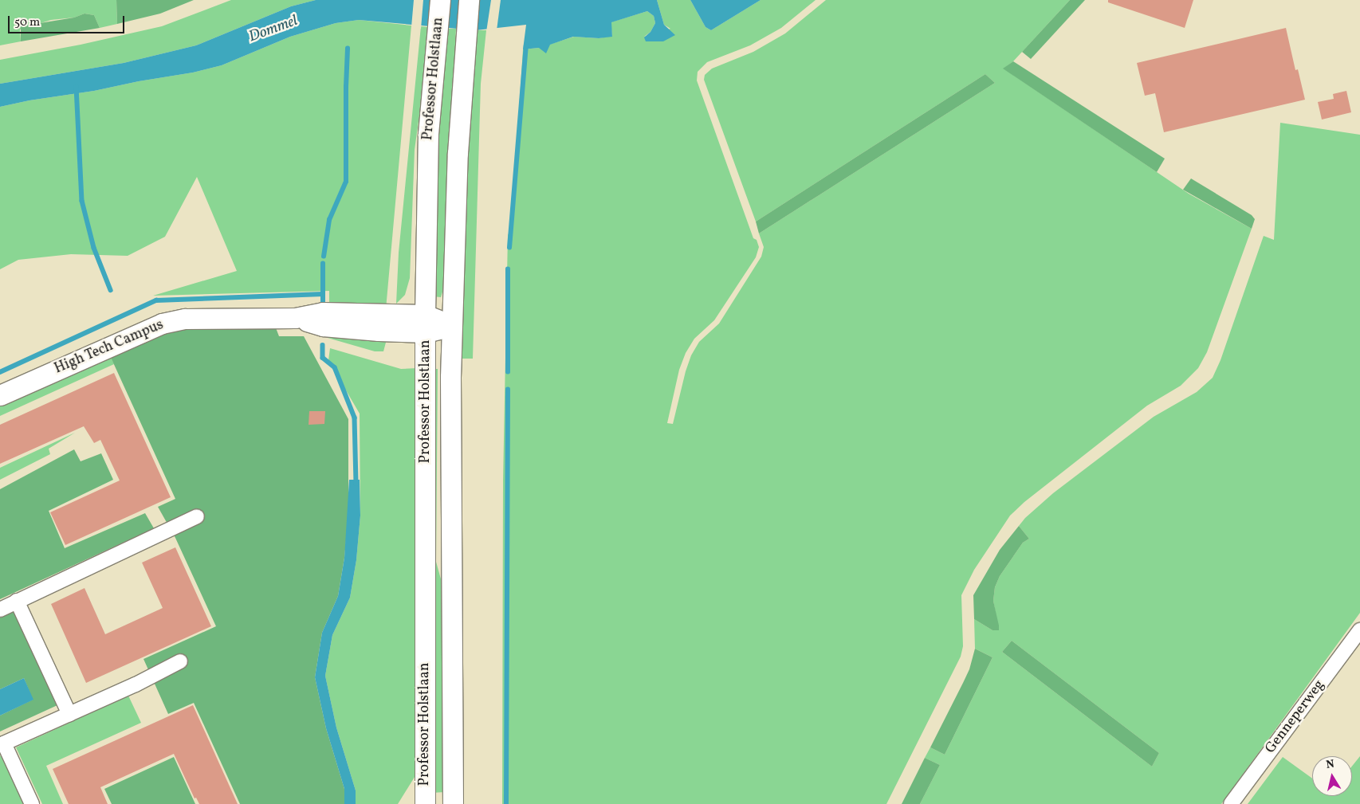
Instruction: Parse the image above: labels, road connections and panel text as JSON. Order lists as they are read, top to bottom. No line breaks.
{"streets":{"main road":["Professor Holstlaan","High Tech Campus"],"street":["Genneperweg"]},"crossings":[["Professor Holstlaan","High Tech Campus"]],"water":["Dommel"],"scale_bar":"50 m","north":"top"}
